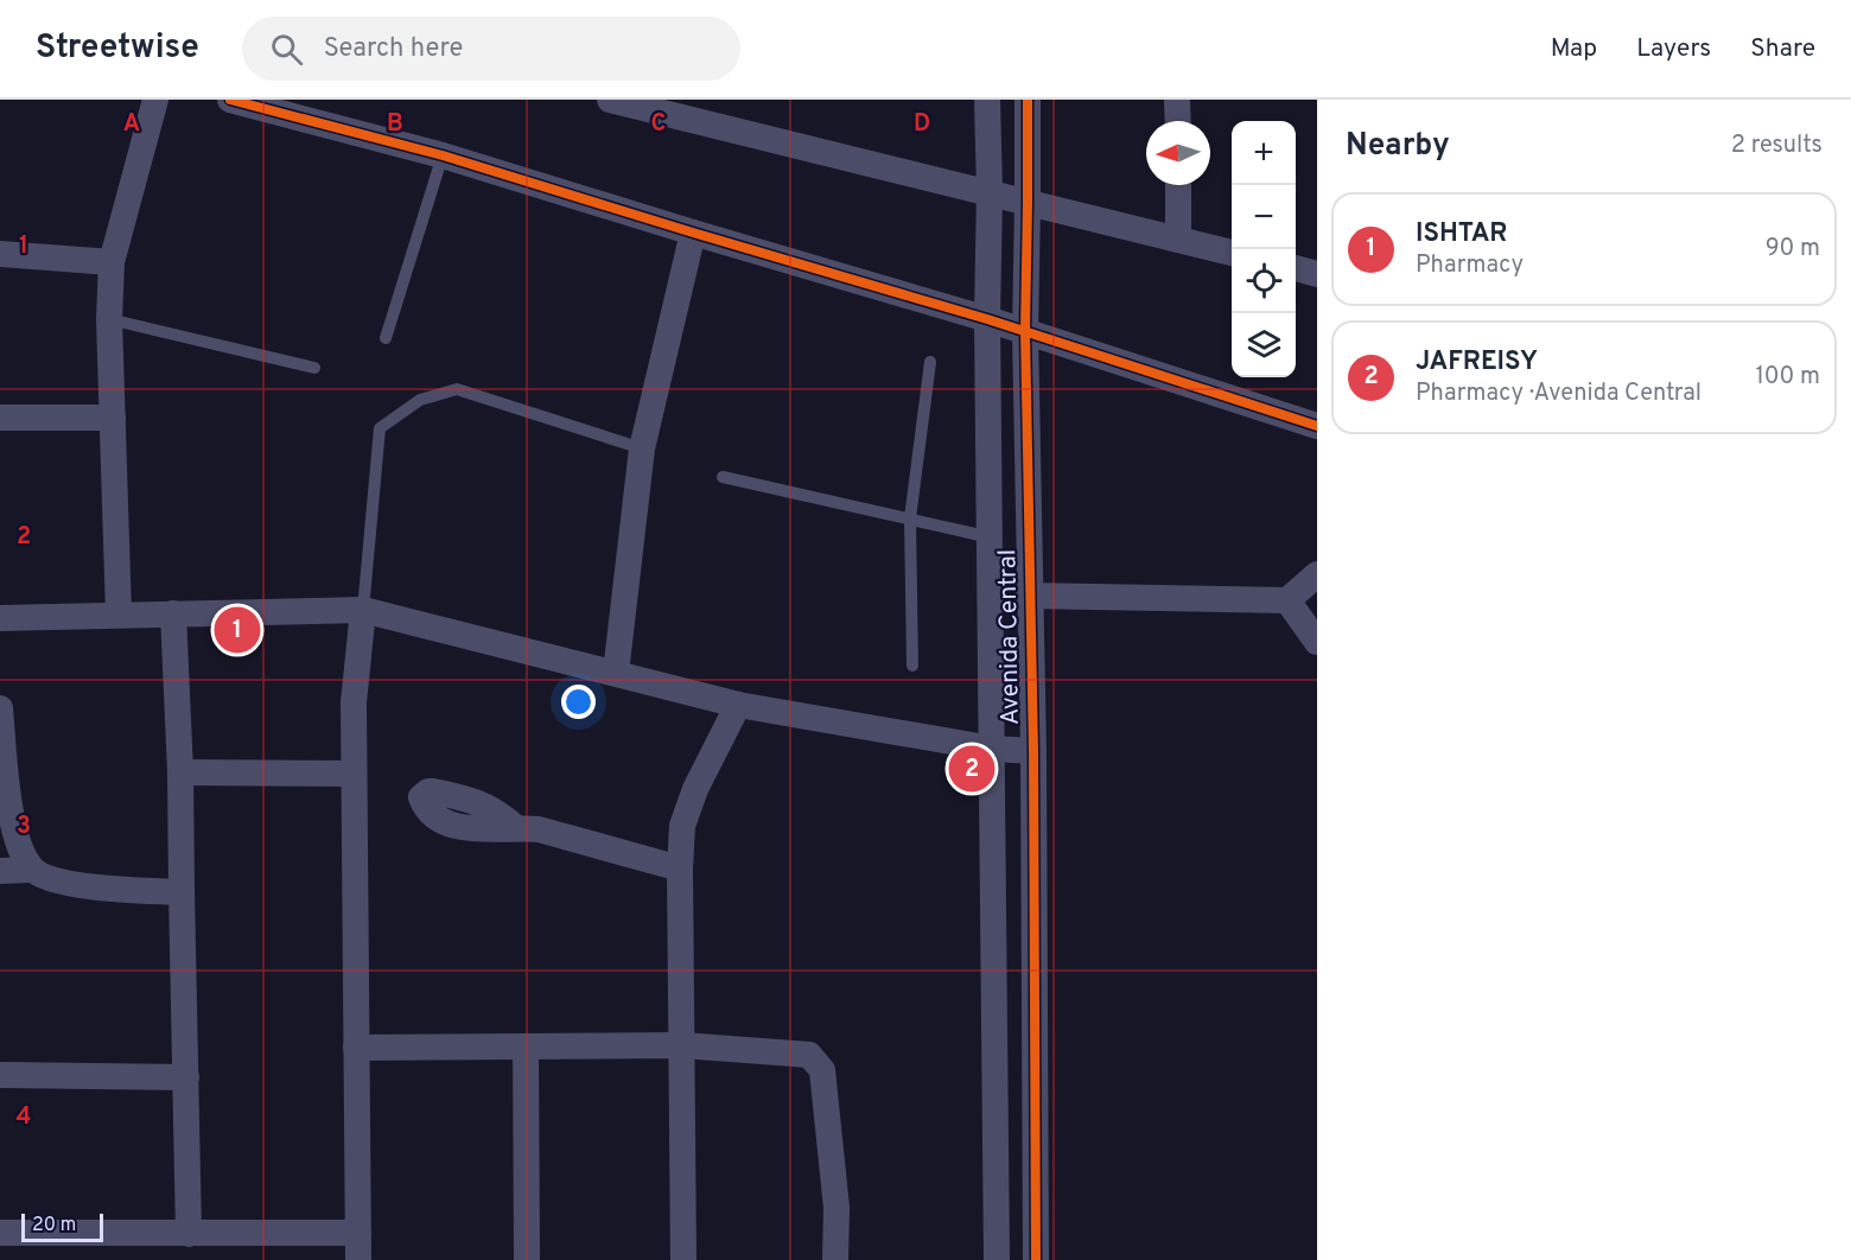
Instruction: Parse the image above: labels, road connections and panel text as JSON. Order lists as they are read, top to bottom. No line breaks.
{"streets":{"street":["Avenida Central"]},"scale_bar":"20 m","north":"left","page":{"header":"Streetwise","search":"Search here","nav":["Map","Layers","Share"],"heading":["Nearby","2 results"],"map_buttons":["+","−"],"list":[{"mark":"1","name":"ISHTAR","note":"Pharmacy","value":"90 m"},{"mark":"2","name":"JAFREISY","note":"Pharmacy · Avenida Central","value":"100 m"}],"pins":["1","2"],"scale":"20 m"},"grid":{"columns":["A","B","C","D"],"rows":["1","2","3","4"]}}
